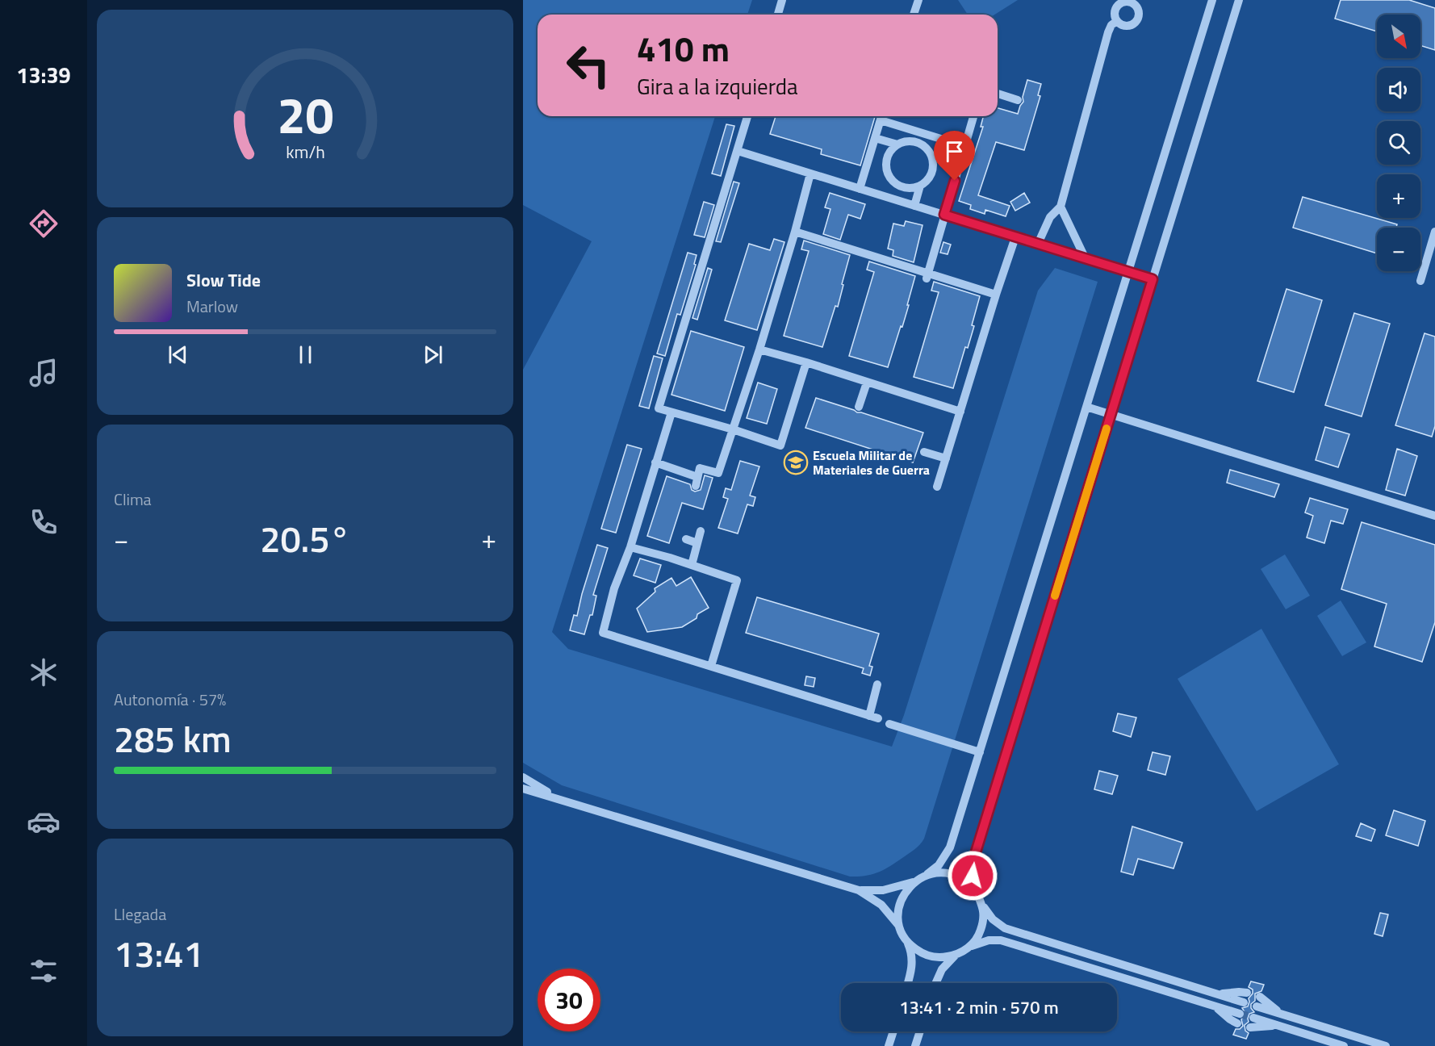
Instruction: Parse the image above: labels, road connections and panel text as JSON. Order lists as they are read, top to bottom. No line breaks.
{"places":{"school or university":["Escuela Militar de Materiales de Guerra"]},"north":"bottom right","page":{"tabs":"13:39","map_buttons":["+","−"],"turn":["410 m","Gira a la izquierda"],"song":["Slow Tide","Marlow"],"tile":["Clima",["Autonomía · 57%","285 km"],["Llegada","13:41"]],"heat":["−","20.5°","+"],"limit":"30","trip":"13:41 · 2 min · 570 m","gauge":["20","km/h"]}}
